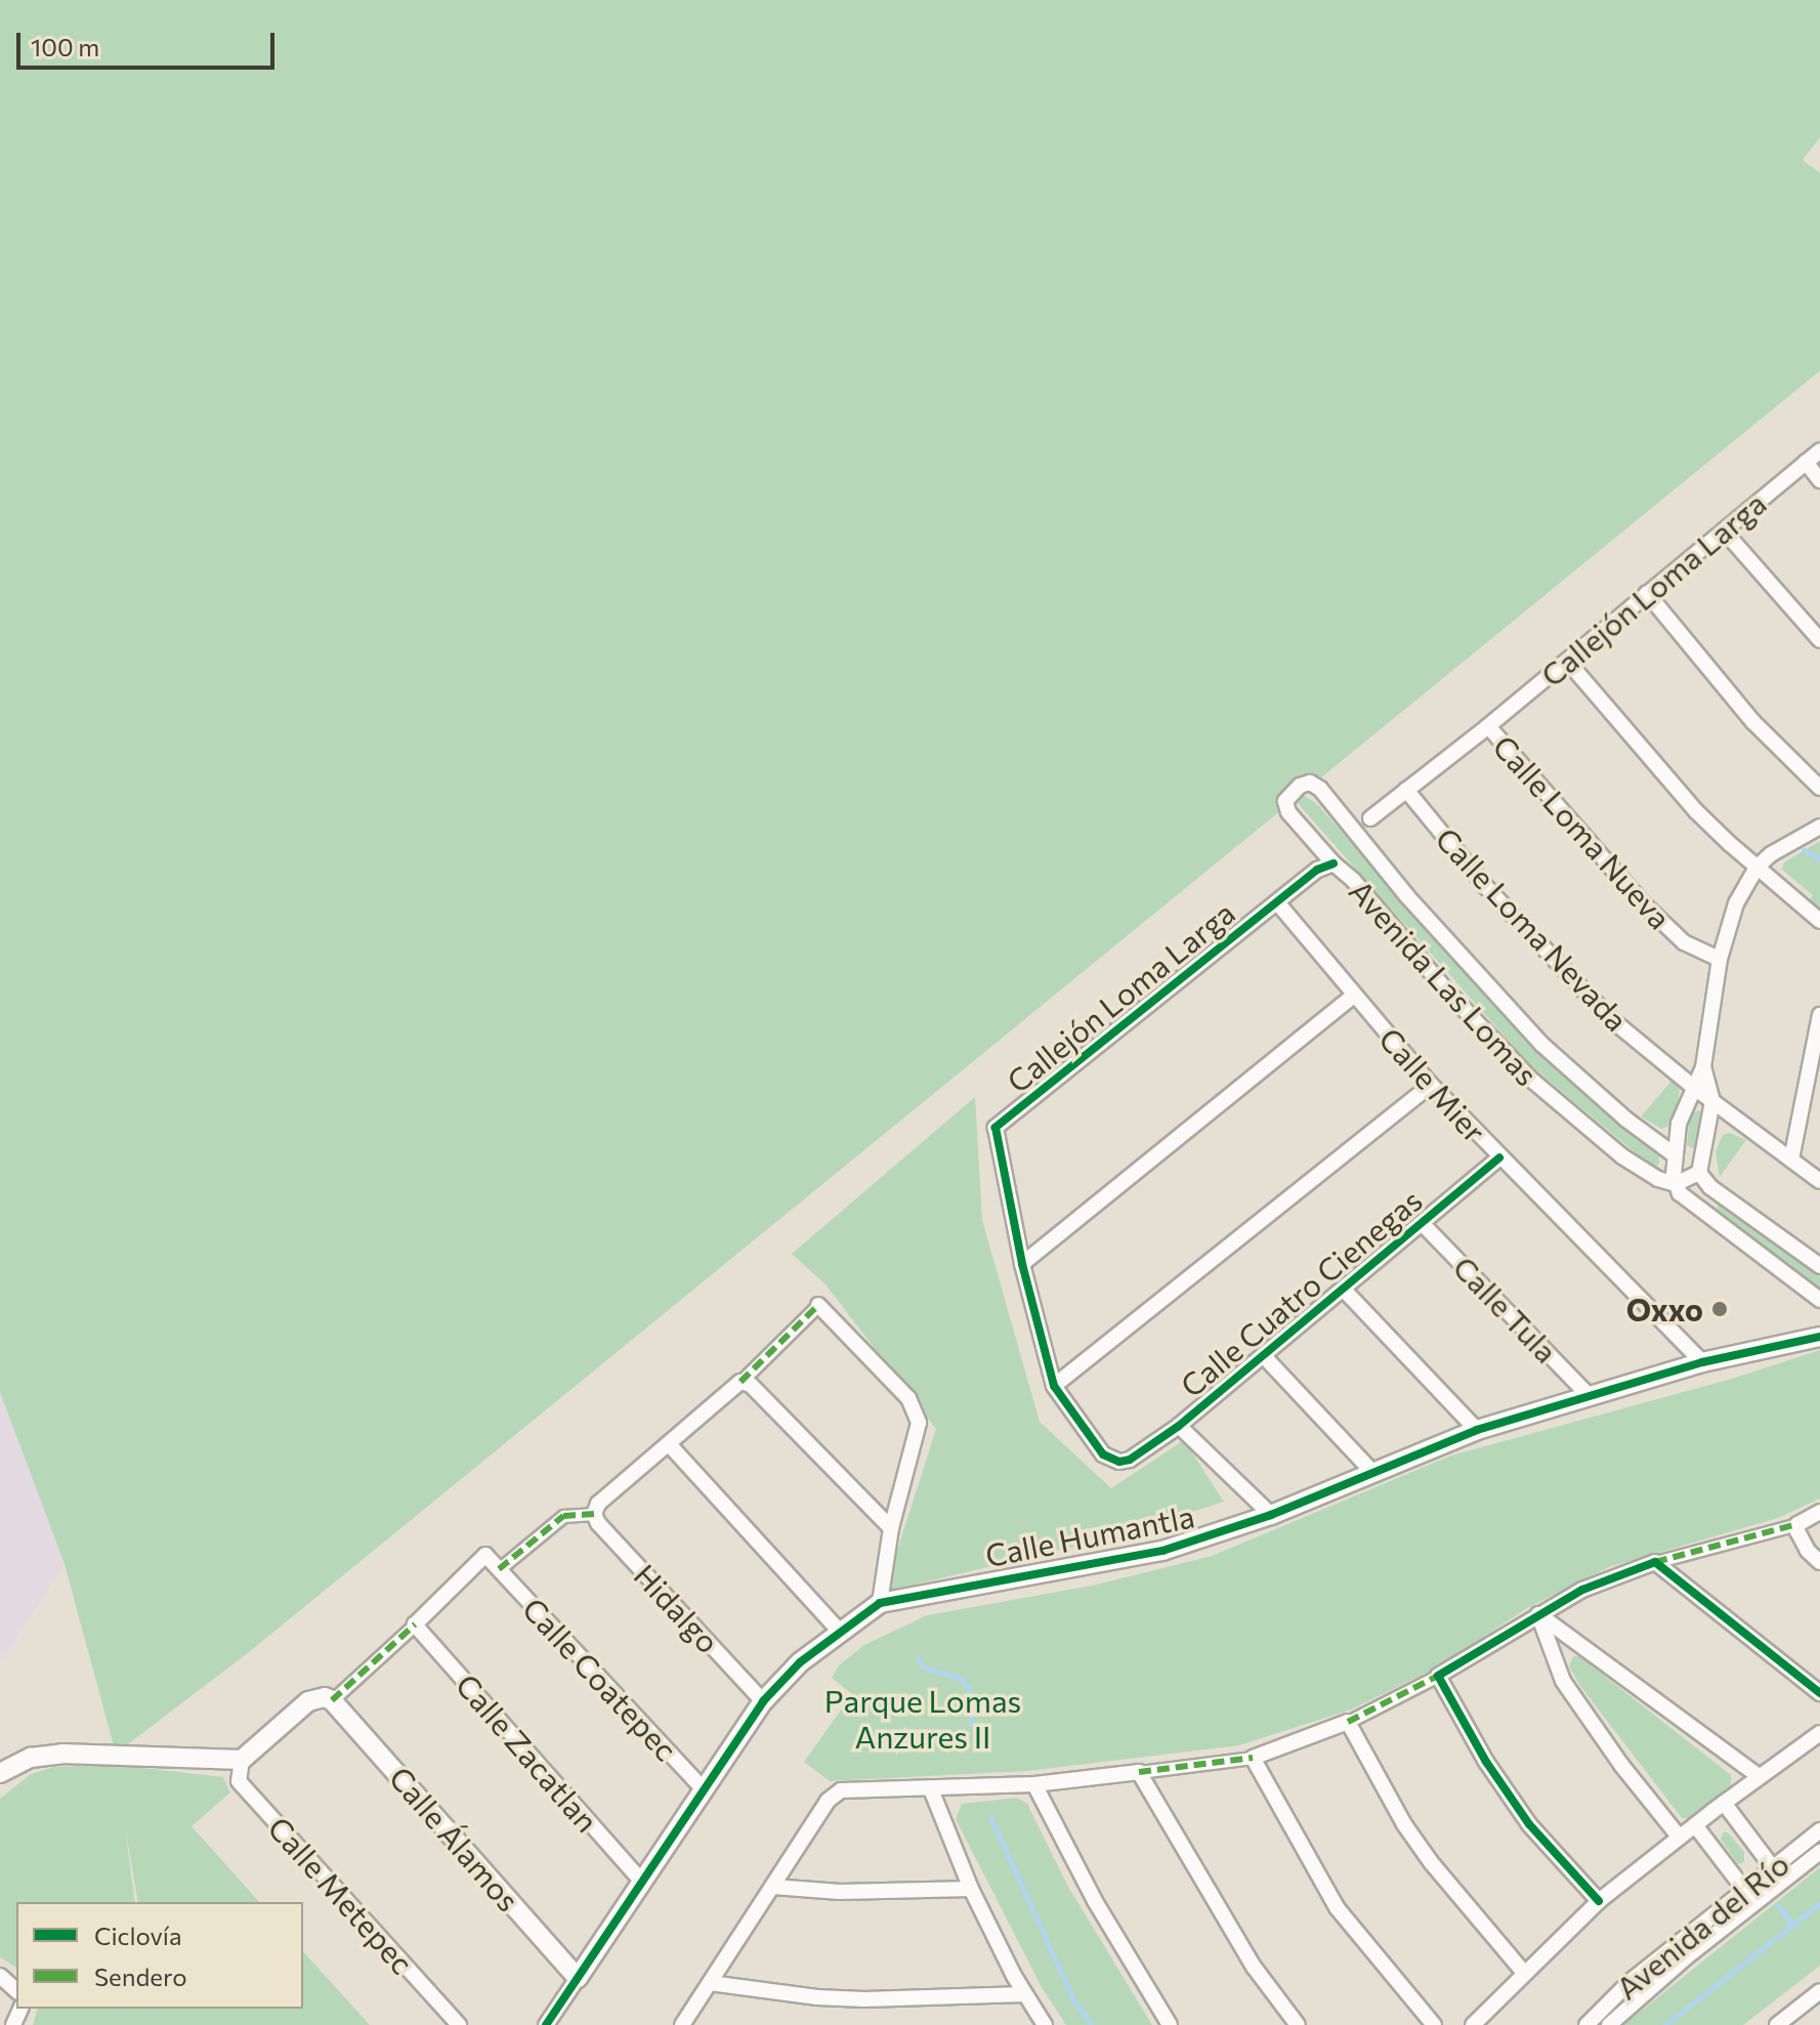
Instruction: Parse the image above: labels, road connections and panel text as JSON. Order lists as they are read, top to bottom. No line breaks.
{"streets":{"street":["Callejón Loma Larga","Calle Loma Nueva","Calle Loma Nevada","Avenida Las Lomas","Calle Mier","Calle Cuatro Cienegas","Calle Tula","Calle Humantla","Hidalgo","Calle Coatepec","Calle Zacatlan","Calle Álamos","Calle Metepec","Avenida del Río"]},"crossings":[["Callejón Loma Larga","Calle Loma Nueva"],["Callejón Loma Larga","Calle Loma Nevada"],["Callejón Loma Larga","Avenida Las Lomas"],["Callejón Loma Larga","Calle Mier"],["Calle Mier","Calle Cuatro Cienegas"],["Calle Mier","Calle Humantla"],["Calle Cuatro Cienegas","Calle Tula"],["Calle Tula","Calle Humantla"],["Calle Humantla","Hidalgo"],["Calle Humantla","Calle Coatepec"],["Calle Humantla","Calle Zacatlan"],["Calle Humantla","Calle Álamos"]],"parks":["Parque Lomas Anzures II"],"places":["Oxxo"],"legend":["Ciclovía","Sendero"],"scale_bar":"100 m"}
